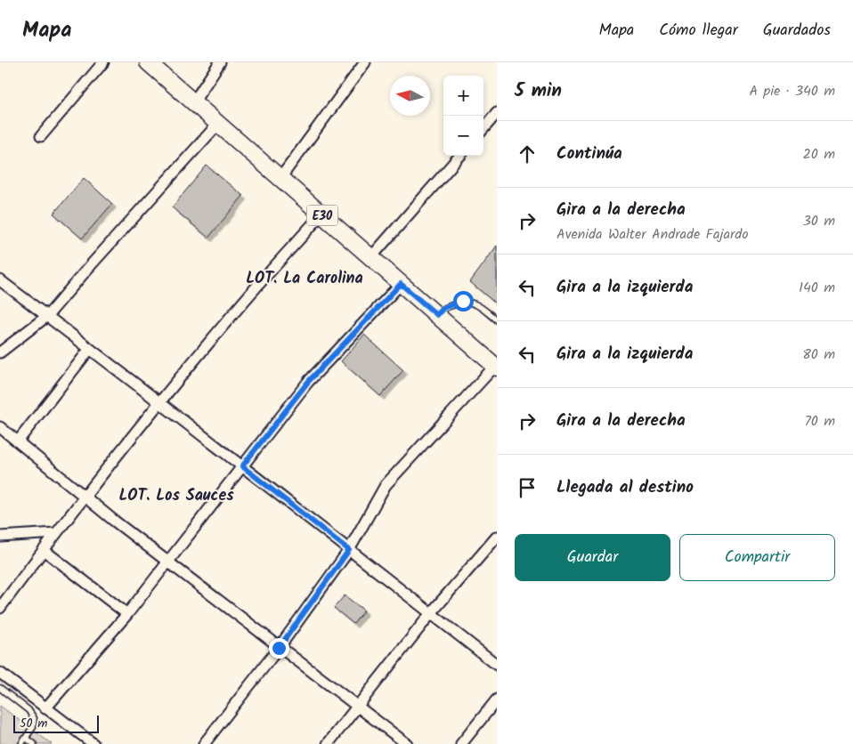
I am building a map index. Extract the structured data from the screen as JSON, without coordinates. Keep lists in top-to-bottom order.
{
  "streets": {
    "main road": ["E30"]
  },
  "districts": ["LOT. La Carolina", "LOT. Los Sauces"],
  "scale_bar": "50 m",
  "north": "left",
  "page": {
    "header": "Mapa",
    "nav": ["Mapa", "Cómo llegar", "Guardados"],
    "heading": ["5 min", "A pie · 340 m"],
    "map_buttons": ["+", "−"],
    "list": [
      ["Continúa", "20 m"],
      ["Gira a la derecha", "Avenida Walter Andrade Fajardo", "30 m"],
      ["Gira a la izquierda", "140 m"],
      ["Gira a la izquierda", "80 m"],
      ["Gira a la derecha", "70 m"],
      "Llegada al destino"
    ],
    "buttons": ["Guardar", "Compartir"],
    "scale": "50 m"
  }
}
